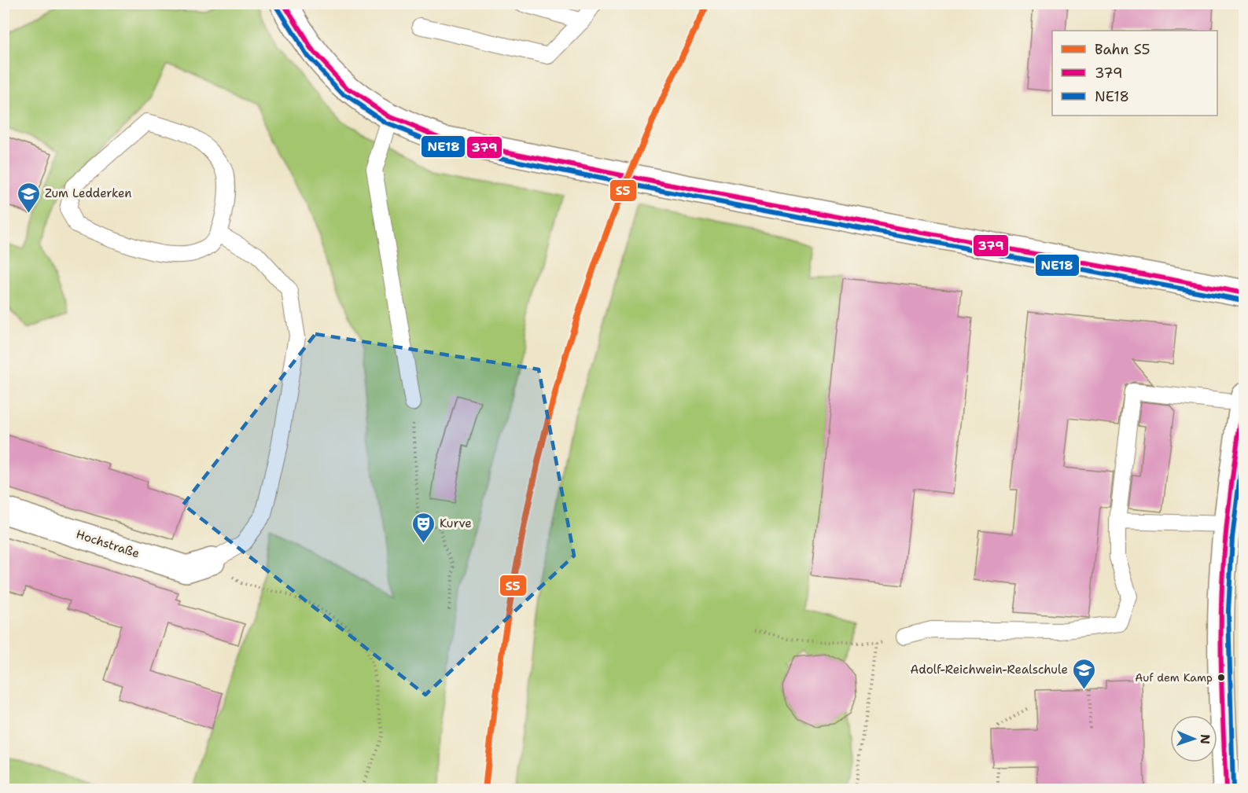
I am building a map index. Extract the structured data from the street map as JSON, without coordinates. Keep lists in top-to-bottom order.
{
  "streets": {
    "street": ["Hochstraße"]
  },
  "places": {
    "school or university": ["Zum Ledderken", "Adolf-Reichwein-Realschule"],
    "theatre": ["Kurve"],
    "other": ["Auf dem Kamp"]
  },
  "lines": ["rail line S5", "transit line 379", "transit line NE18"],
  "legend": ["Bahn S5", "379", "NE18"],
  "north": "right"
}
